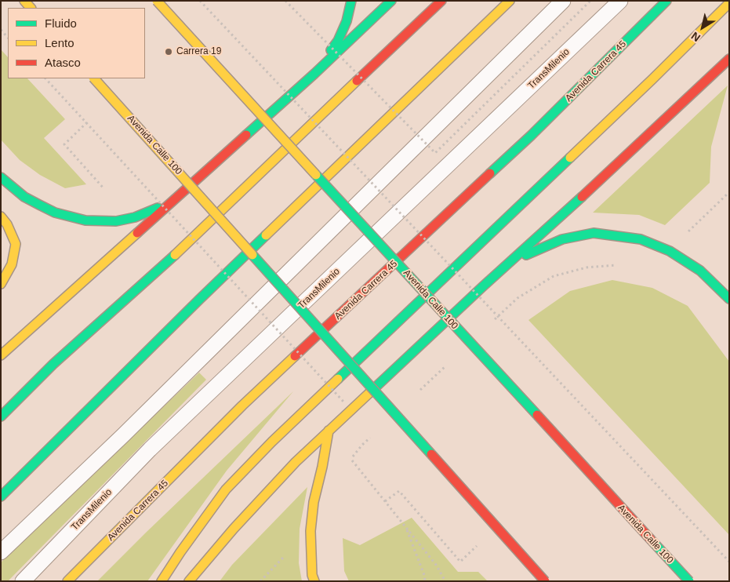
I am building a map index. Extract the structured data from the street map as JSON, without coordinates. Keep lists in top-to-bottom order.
{
  "streets": {
    "main road": ["Avenida Carrera 45", "Avenida Calle 100"],
    "lane": ["TransMilenio"]
  },
  "places": ["Carrera 19"],
  "legend": ["Fluido", "Lento", "Atasco"],
  "north": "bottom left"
}
